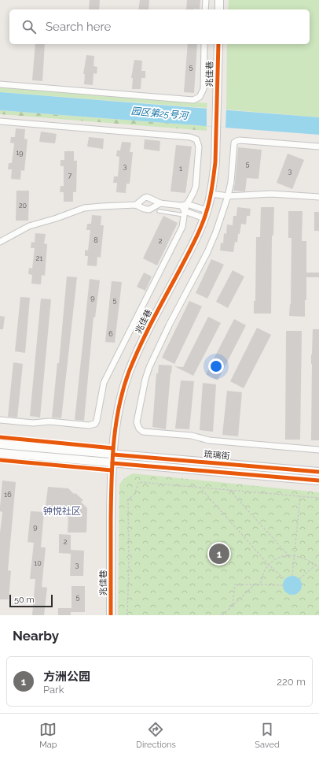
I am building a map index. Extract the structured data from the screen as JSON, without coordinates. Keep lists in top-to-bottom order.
{
  "streets": {
    "main road": ["兆佳巷", "琉璃街"]
  },
  "crossings": [
    ["兆佳巷", "琉璃街"]
  ],
  "districts": ["钟悦社区"],
  "water": ["园区第25号河"],
  "house_numbers": [
    "5",
    "19",
    "5",
    "3",
    "1",
    "3",
    "7",
    "20",
    "8",
    "2",
    "21",
    "9",
    "5",
    "6",
    "16",
    "9",
    "2",
    "10",
    "3",
    "5"
  ],
  "scale_bar": "50 m",
  "page": {
    "search": "Search here",
    "pins": "1",
    "scale": "50 m",
    "heading": "Nearby",
    "list": [
      {
        "mark": "1",
        "name": "方洲公园",
        "note": "Park",
        "value": "220 m"
      }
    ],
    "nav": ["Map", "Directions", "Saved"]
  }
}
